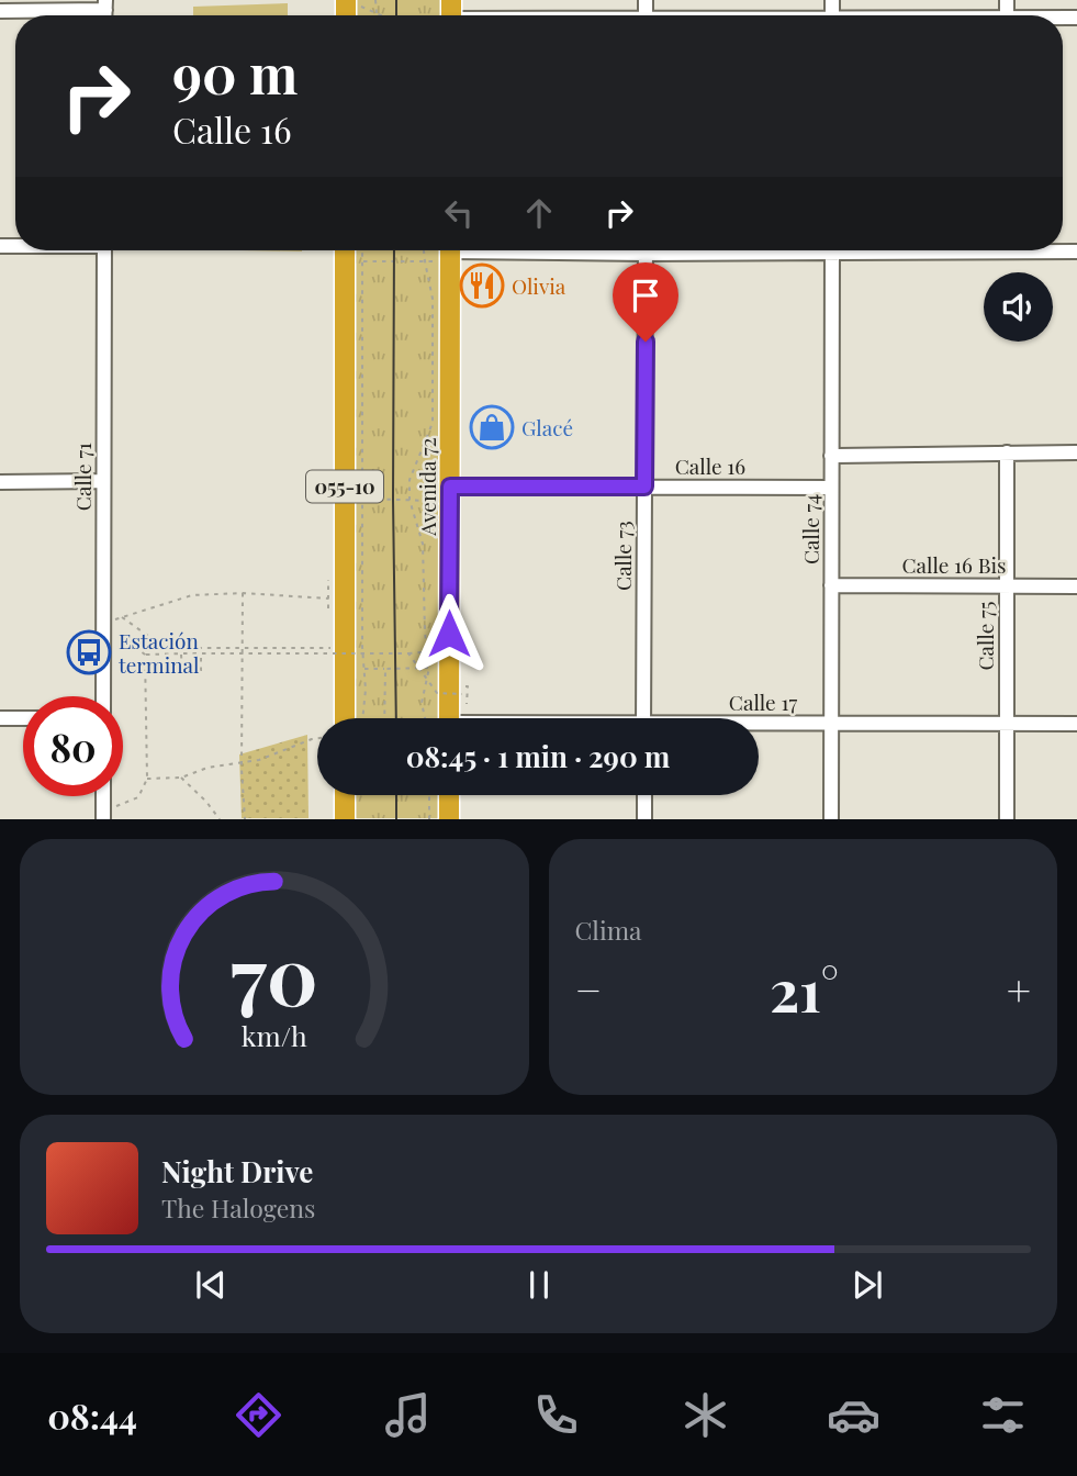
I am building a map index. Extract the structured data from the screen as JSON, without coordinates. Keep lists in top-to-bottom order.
{
  "streets": {
    "highway": ["055-10", "Avenida 72"],
    "street": [
      "Calle 16",
      "Calle 71",
      "Calle 74",
      "Calle 73",
      "Calle 16 Bis",
      "Calle 75",
      "Calle 17"
    ]
  },
  "crossings": [
    ["Calle 16", "Avenida 72"],
    ["Calle 16", "Calle 74"],
    ["Calle 16", "Calle 73"],
    ["Calle 74", "Calle 16 Bis"],
    ["Calle 74", "Calle 17"],
    ["Calle 16 Bis", "Calle 75"],
    ["Calle 75", "Calle 17"]
  ],
  "places": {
    "restaurant": ["Olivia"],
    "shop": ["Glacé"],
    "bus stop": ["Estación terminal"]
  },
  "page": {
    "turn": ["90 m", "Calle 16"],
    "limit": "80",
    "trip": "08:45 · 1 min · 290 m",
    "tile": "Clima",
    "heat": ["−", "21°", "+"],
    "song": ["Night Drive", "The Halogens"],
    "tabs": "08:44",
    "gauge": ["70", "km/h"]
  }
}
